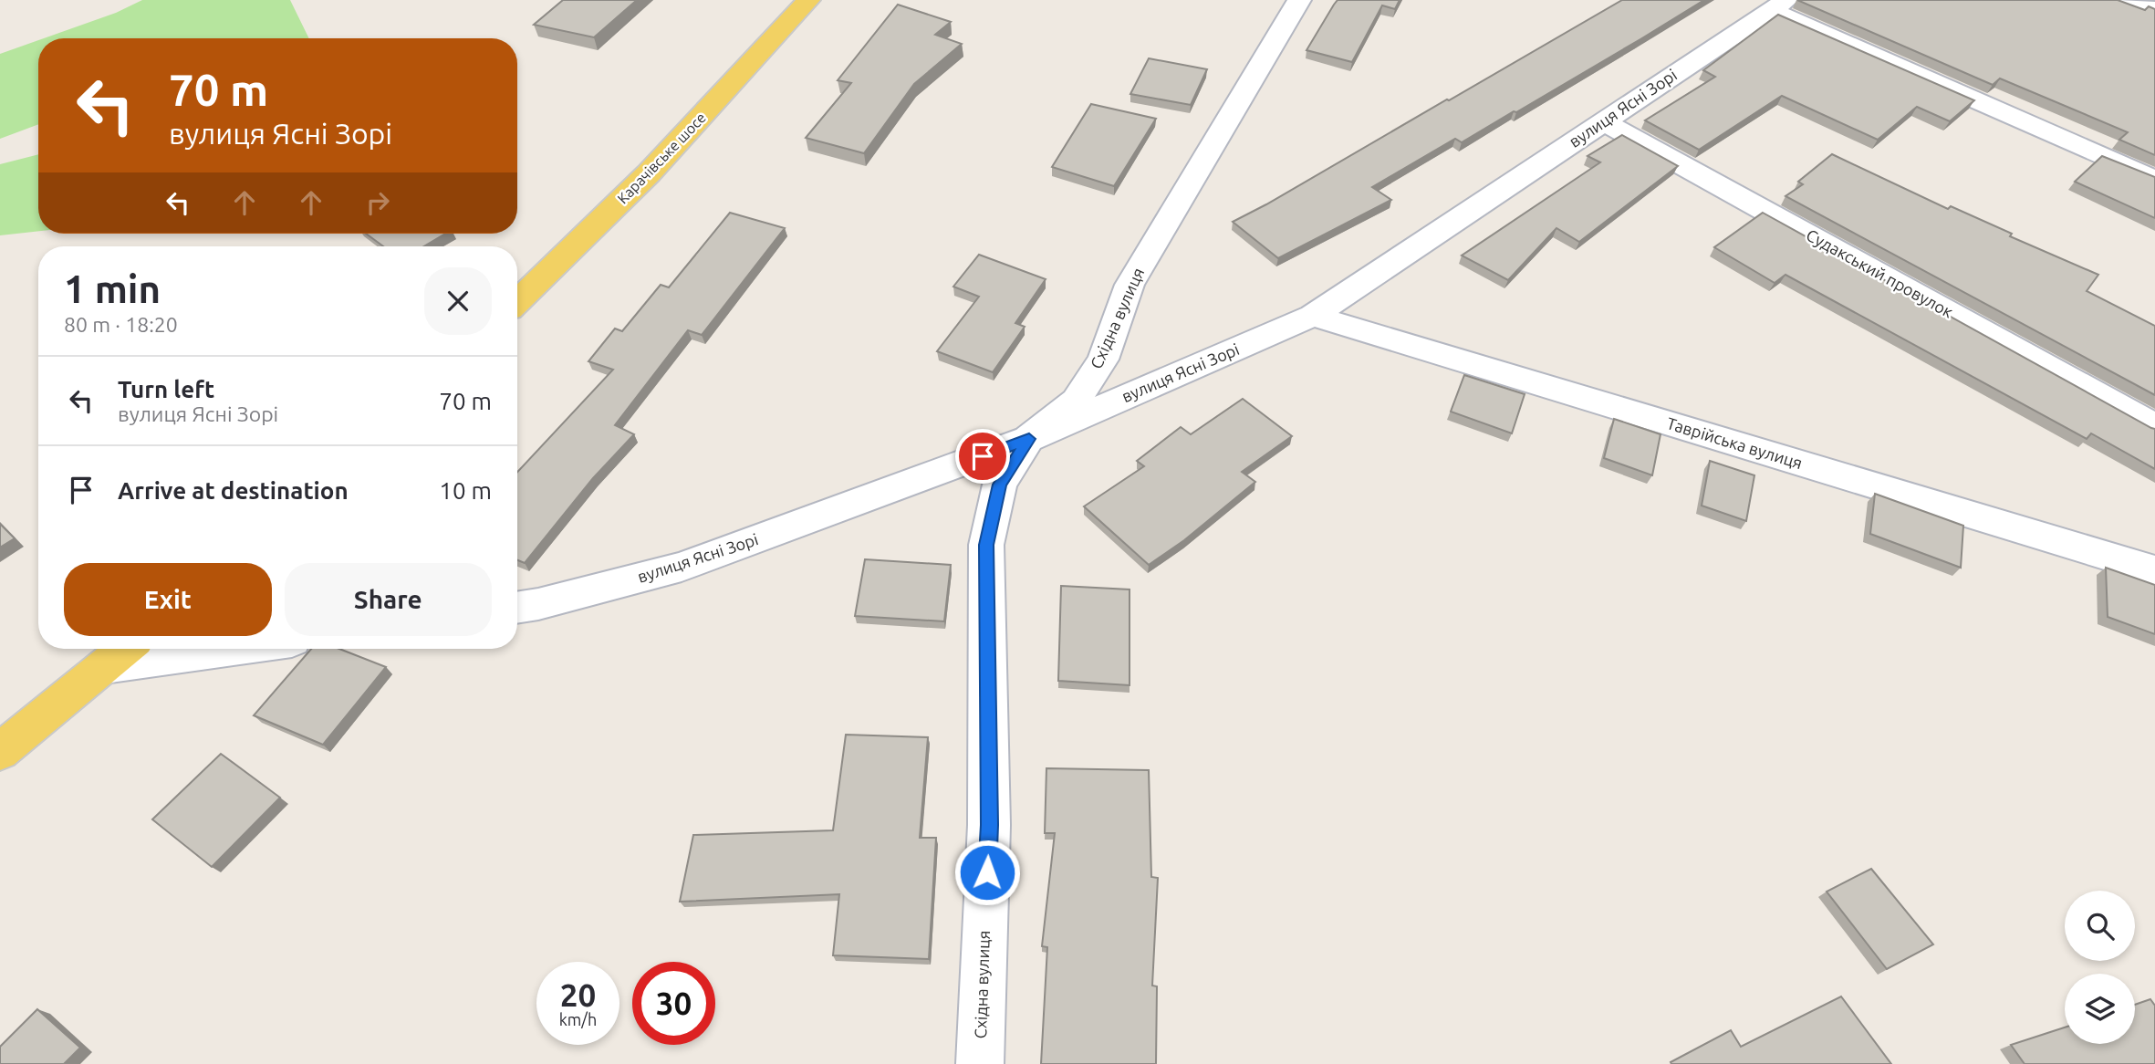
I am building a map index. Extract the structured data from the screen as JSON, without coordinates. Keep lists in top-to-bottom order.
{
  "streets": {
    "main road": ["Карачівське шосе"],
    "street": [
      "вулиця Ясні Зорі",
      "Судакський провулок",
      "Східна вулиця",
      "Таврійська вулиця"
    ]
  },
  "crossings": [
    ["вулиця Ясні Зорі", "Судакський провулок"],
    ["вулиця Ясні Зорі", "Східна вулиця"],
    ["вулиця Ясні Зорі", "Таврійська вулиця"]
  ],
  "page": {
    "turn": ["70 m", "вулиця Ясні Зорі"],
    "heading": ["1 min", "80 m · 18:20"],
    "list": [
      {
        "name": "Turn left",
        "note": "вулиця Ясні Зорі",
        "value": "70 m"
      },
      {
        "name": "Arrive at destination",
        "value": "10 m"
      }
    ],
    "buttons": ["Exit", "Share"],
    "speed": "20 km/h",
    "limit": "30"
  }
}
